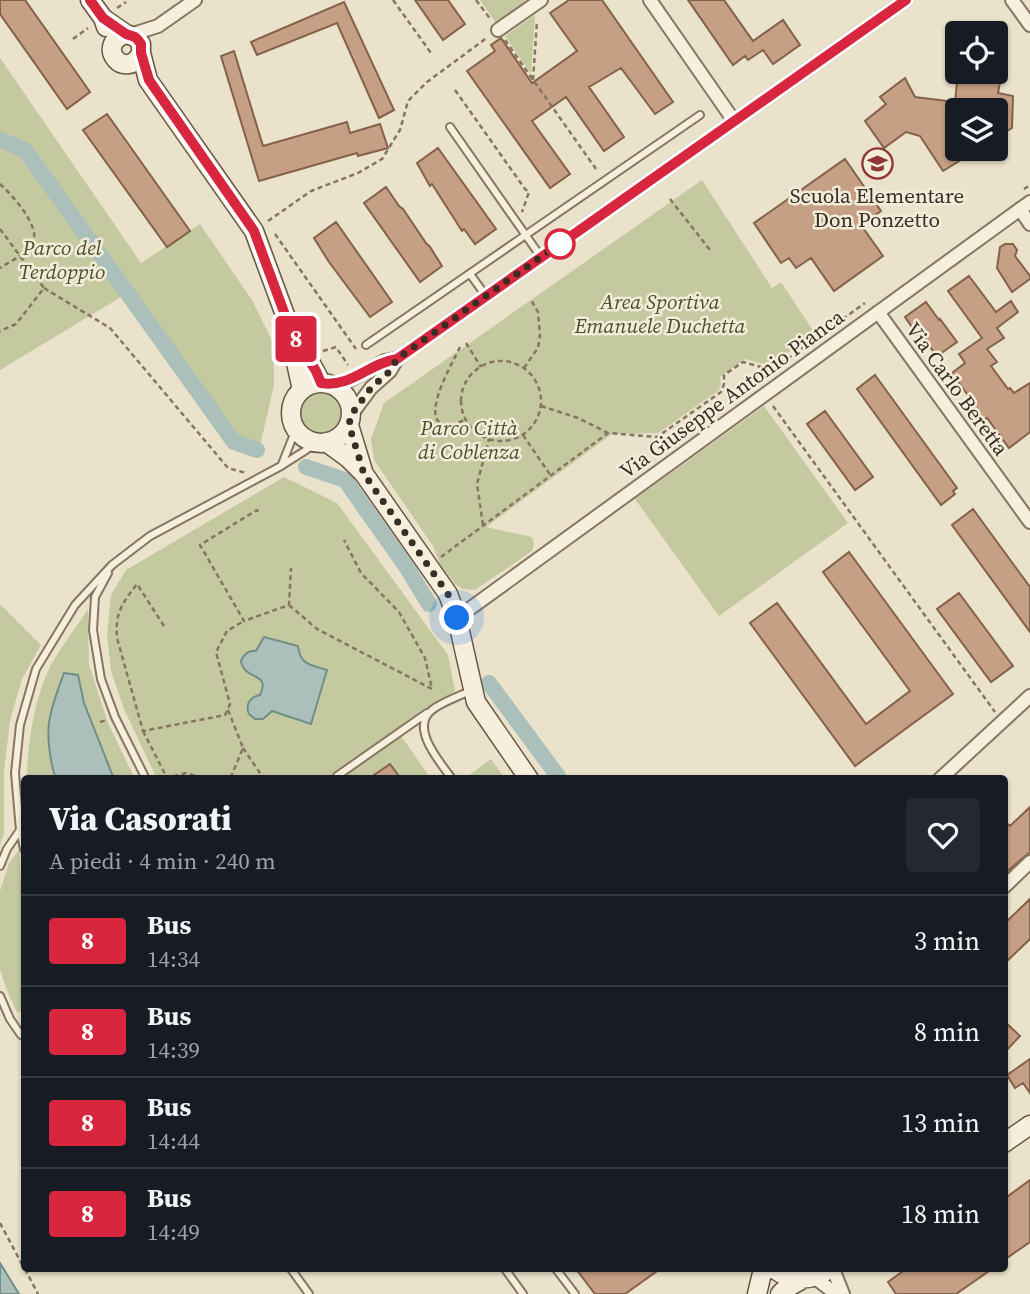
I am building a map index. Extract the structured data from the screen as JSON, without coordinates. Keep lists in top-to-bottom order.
{
  "streets": {
    "street": ["Via Carlo Beretta", "Via Giuseppe Antonio Pianca"]
  },
  "crossings": [
    ["Via Carlo Beretta", "Via Giuseppe Antonio Pianca"]
  ],
  "parks": ["Parco del Terdoppio", "Area Sportiva Emanuele Duchetta", "Parco Città di Coblenza"],
  "places": {
    "school or university": ["Scuola Elementare Don Ponzetto"]
  },
  "lines": ["bus line 8"],
  "page": {
    "on_map": "8",
    "heading": ["Via Casorati", "A piedi · 4 min · 240 m"],
    "list": [
      {
        "mark": "8",
        "name": "Bus",
        "note": "14:34",
        "value": "3 min"
      },
      {
        "mark": "8",
        "name": "Bus",
        "note": "14:39",
        "value": "8 min"
      },
      {
        "mark": "8",
        "name": "Bus",
        "note": "14:44",
        "value": "13 min"
      },
      {
        "mark": "8",
        "name": "Bus",
        "note": "14:49",
        "value": "18 min"
      }
    ]
  }
}
